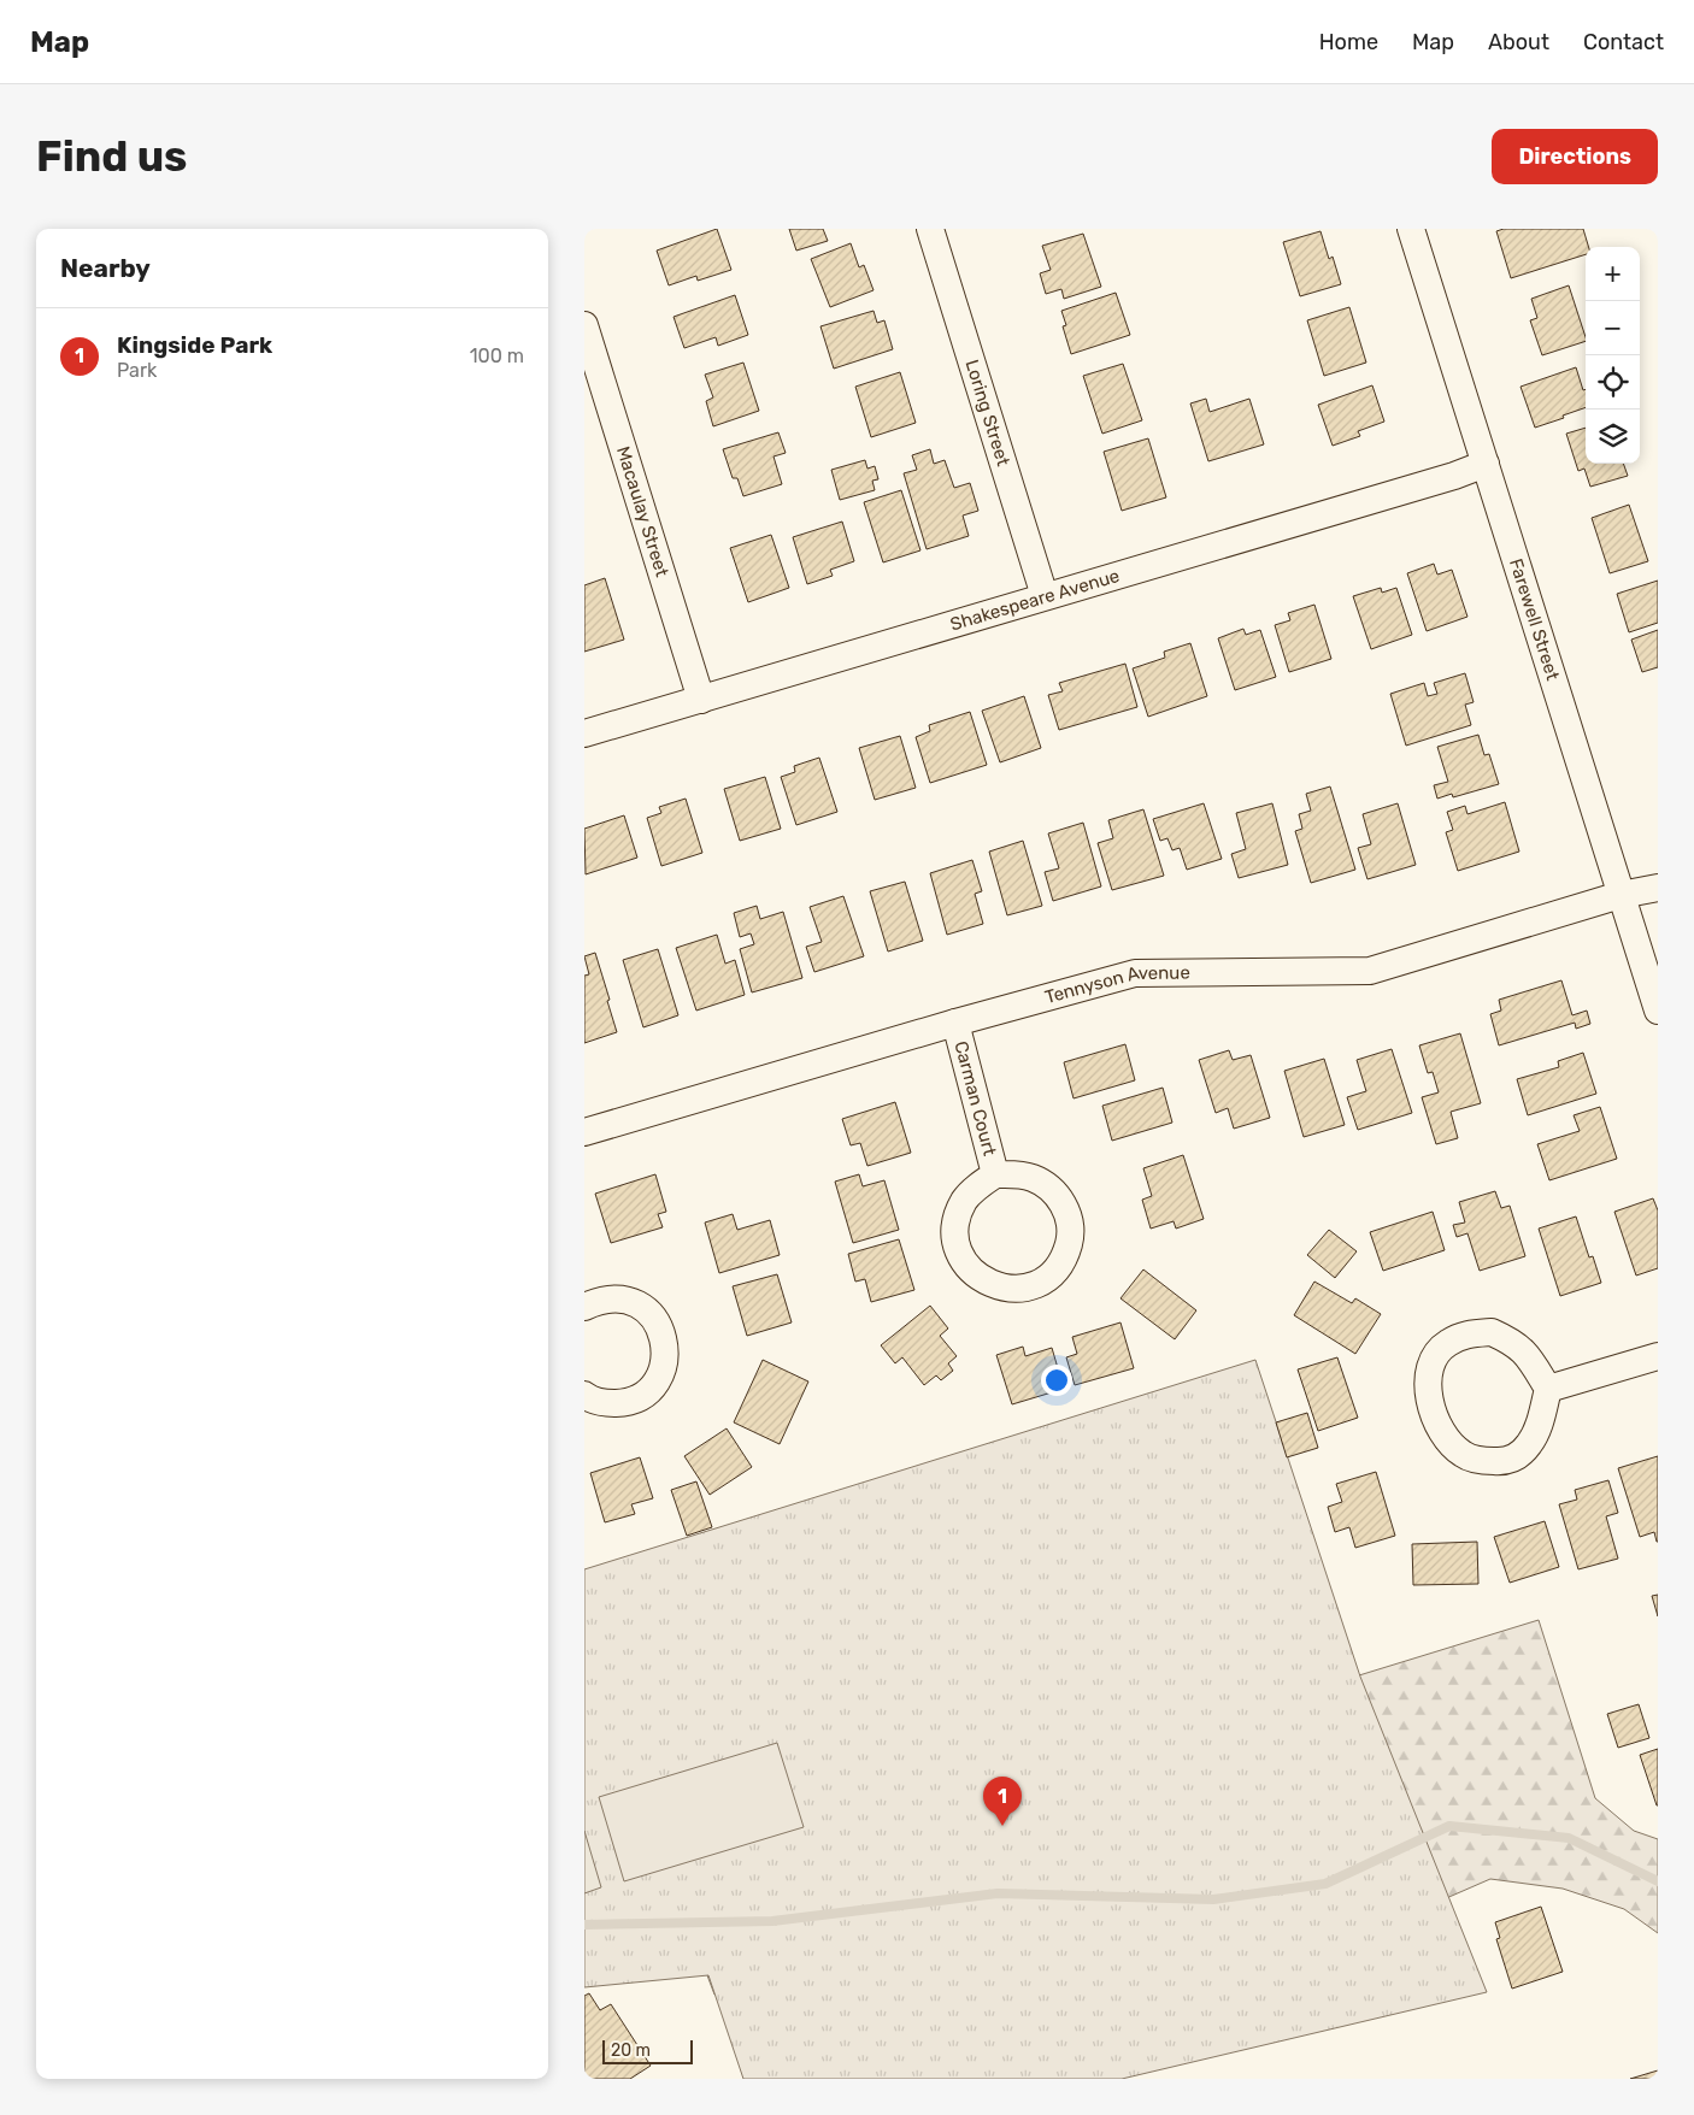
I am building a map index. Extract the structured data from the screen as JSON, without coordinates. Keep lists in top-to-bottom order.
{
  "streets": {
    "street": [
      "Loring Street",
      "Macaulay Street",
      "Shakespeare Avenue",
      "Farewell Street",
      "Tennyson Avenue",
      "Carman Court"
    ]
  },
  "crossings": [
    ["Loring Street", "Shakespeare Avenue"],
    ["Macaulay Street", "Shakespeare Avenue"],
    ["Shakespeare Avenue", "Farewell Street"],
    ["Farewell Street", "Tennyson Avenue"],
    ["Tennyson Avenue", "Carman Court"]
  ],
  "scale_bar": "20 m",
  "page": {
    "header": "Map",
    "nav": [
      "Home",
      "Map",
      "About",
      "Contact"
    ],
    "buttons": "Directions",
    "title": "Find us",
    "heading": "Nearby",
    "map_buttons": ["+", "−"],
    "list": [
      {
        "mark": "1",
        "name": "Kingside Park",
        "note": "Park",
        "value": "100 m"
      }
    ],
    "pins": "1",
    "scale": "20 m"
  }
}
